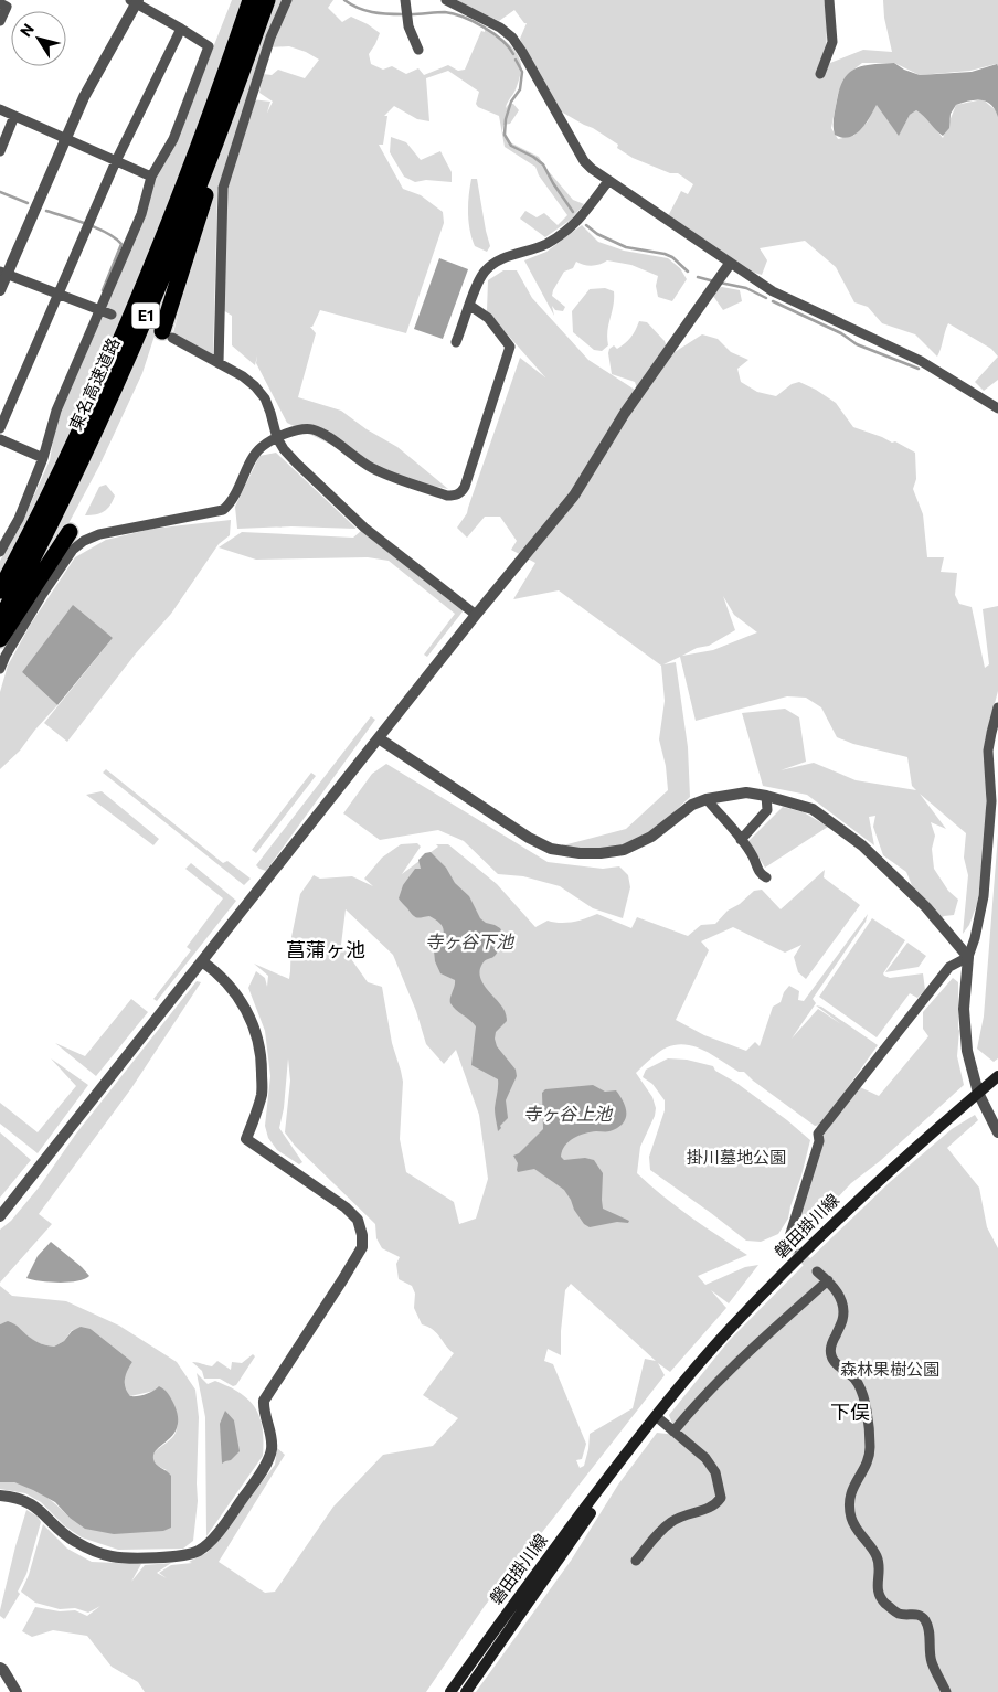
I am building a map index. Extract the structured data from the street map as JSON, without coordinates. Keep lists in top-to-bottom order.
{
  "streets": {
    "highway": ["E1", "東名高速道路"],
    "main road": ["磐田掛川線"]
  },
  "districts": ["菖蒲ヶ池", "下俣"],
  "water": ["寺ヶ谷下池", "寺ヶ谷上池"],
  "parks": ["掛川墓地公園", "森林果樹公園"],
  "north": "top left"
}
